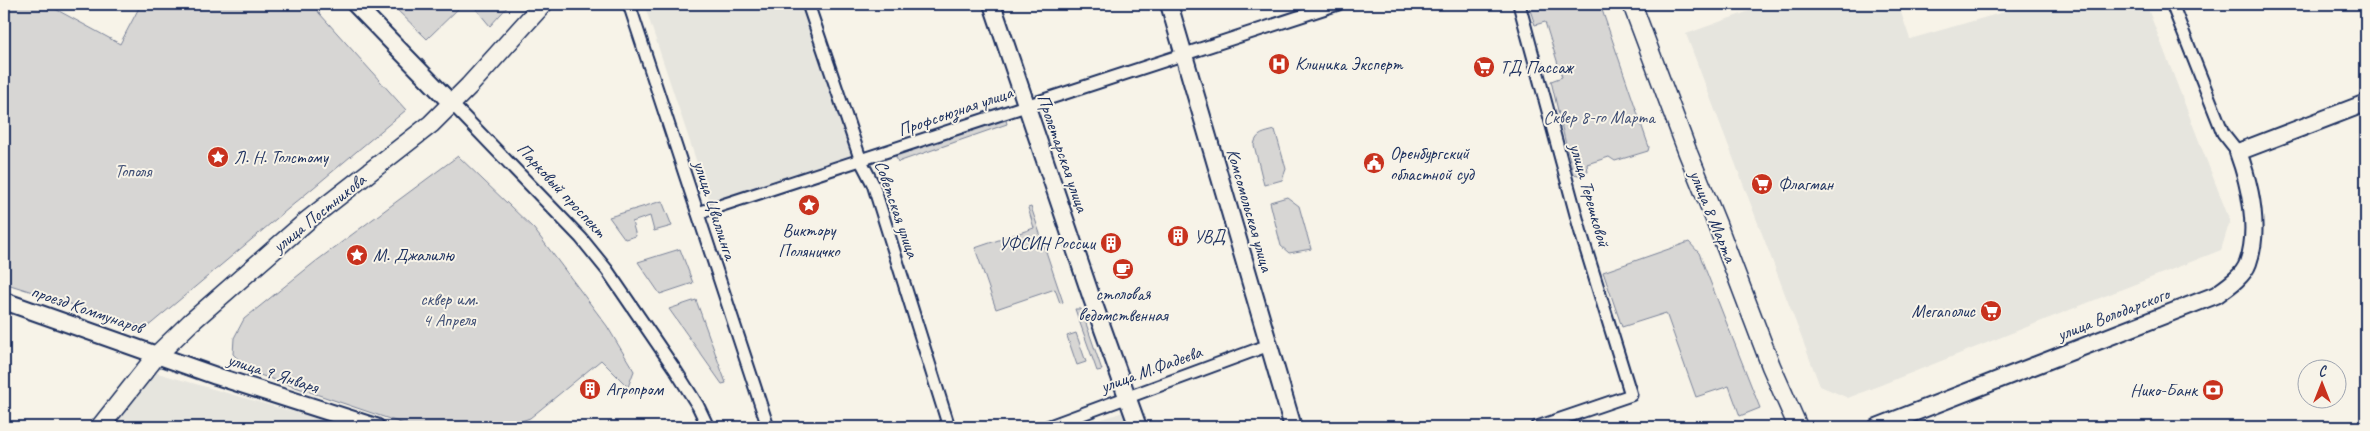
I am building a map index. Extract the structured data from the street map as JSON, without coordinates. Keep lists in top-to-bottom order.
{
  "streets": {
    "main road": [
      "Пролетарская улица",
      "Парковый проспект",
      "Комсомольская улица",
      "улица Постникова",
      "улица 8 Марта",
      "проезд Коммунаров",
      "улица Володарского",
      "улица 9 Января"
    ],
    "street": [
      "Профсоюзная улица",
      "улица Терешковой",
      "Советская улица",
      "улица Цвиллинга",
      "улица М.Фадеева"
    ]
  },
  "crossings": [
    ["Профсоюзная улица", "Пролетарская улица"],
    ["Профсоюзная улица", "Советская улица"],
    ["Профсоюзная улица", "улица Цвиллинга"],
    ["Профсоюзная улица", "Комсомольская улица"],
    ["Пролетарская улица", "улица М.Фадеева"],
    ["Парковый проспект", "улица Постникова"],
    ["Комсомольская улица", "улица М.Фадеева"],
    ["улица Постникова", "проезд Коммунаров"],
    ["улица Постникова", "улица 9 Января"],
    ["проезд Коммунаров", "улица 9 Января"]
  ],
  "parks": ["Сквер 8-го Марта", "Тополя", "сквер им. 4 Апреля"],
  "places": {
    "hospital": ["Клиника Эксперт"],
    "supermarket": ["ТД Пассаж", "Флагман", "Мегаполис"],
    "place": ["Л. Н. Толстому", "Виктору Поляничко", "М. Джалилю"],
    "public building": ["Оренбургский областной суд"],
    "building": ["УВД", "УФСИН России", "Агропром"],
    "cafe": ["столовая ведомственная"],
    "bank": ["Нико-Банк"]
  },
  "north": "top"
}
